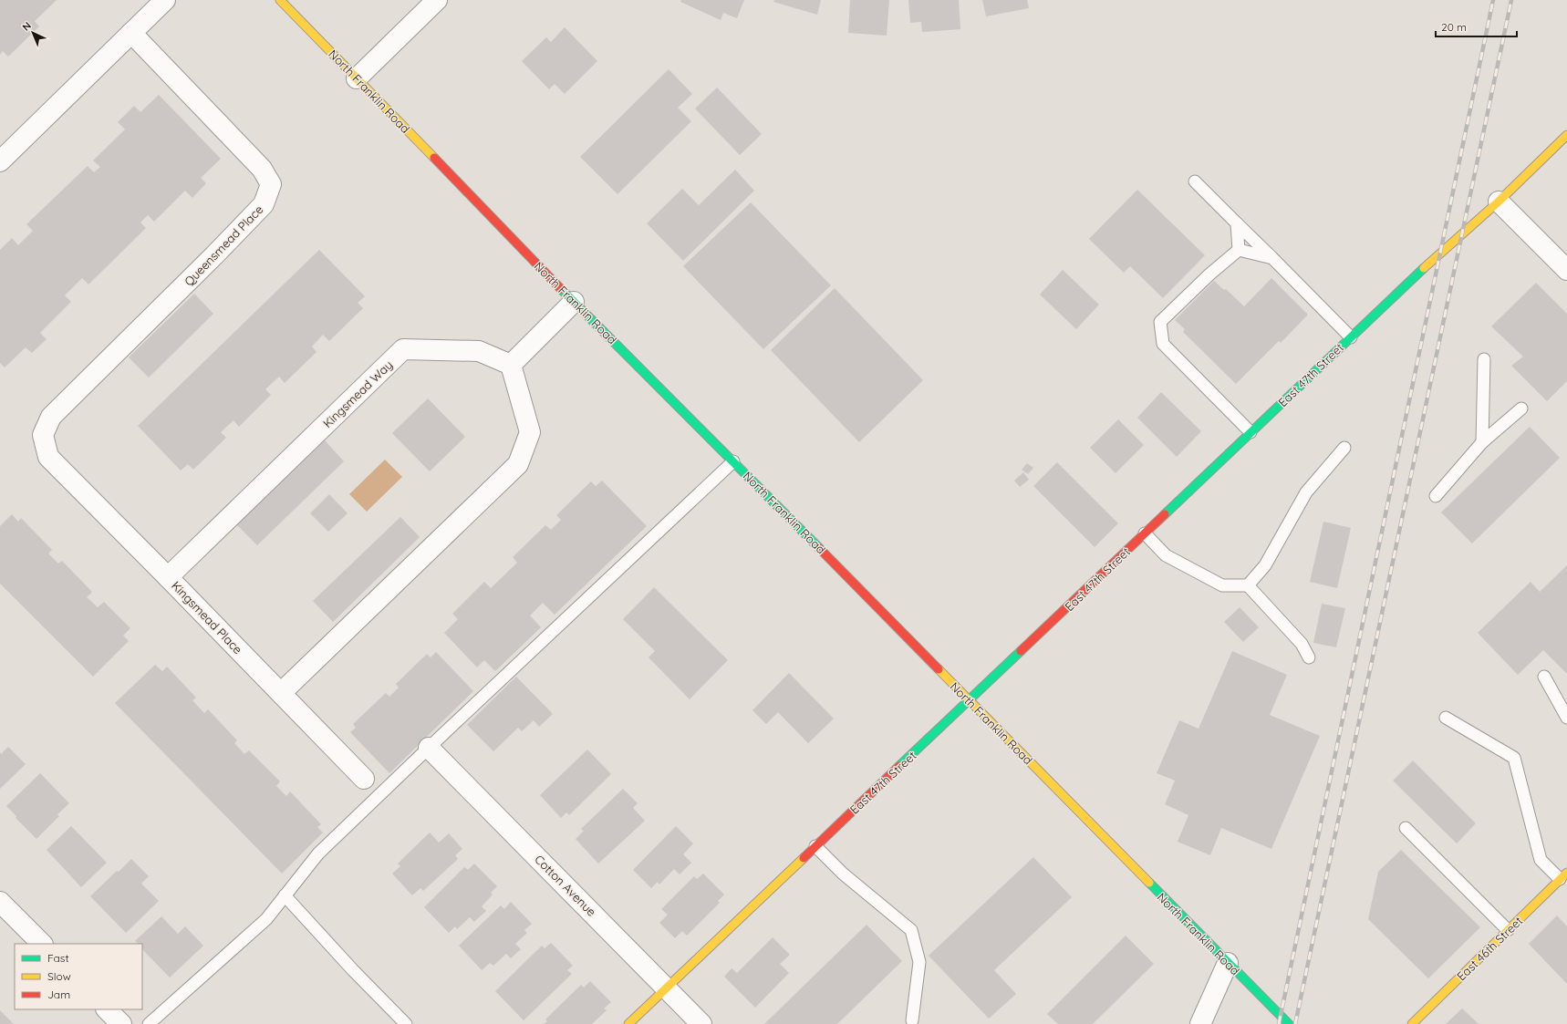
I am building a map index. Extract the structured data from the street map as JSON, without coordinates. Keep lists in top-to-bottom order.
{
  "streets": {
    "street": [
      "North Franklin Road",
      "Queensmead Place",
      "East 47th Street",
      "Kingsmead Way",
      "Kingsmead Place",
      "Cotton Avenue",
      "East 46th Street"
    ]
  },
  "crossings": [
    ["North Franklin Road", "East 47th Street"],
    ["Queensmead Place", "Kingsmead Place"],
    ["East 47th Street", "Cotton Avenue"],
    ["Kingsmead Way", "Kingsmead Place"]
  ],
  "legend": ["Fast", "Slow", "Jam"],
  "scale_bar": "20 m",
  "north": "top left"
}
